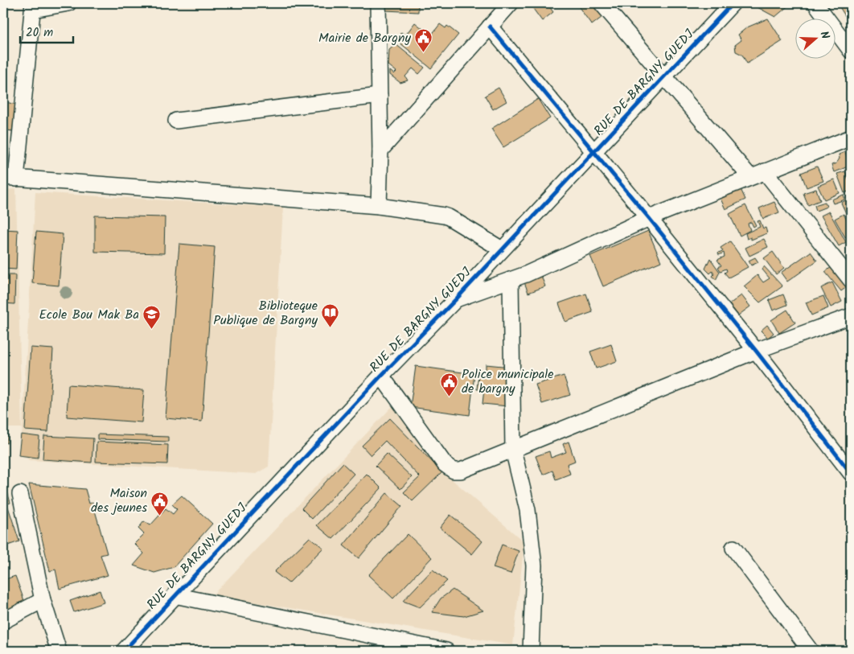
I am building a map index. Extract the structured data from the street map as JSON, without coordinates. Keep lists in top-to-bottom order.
{
  "streets": {
    "street": ["RUE DE BARGNY GUEDJ"]
  },
  "places": {
    "public building": ["Mairie de Bargny", "Police municipale de bargny", "Maison des jeunes"],
    "library": ["Biblioteque Publique de Bargny"],
    "school or university": ["Ecole Bou Mak Ba"]
  },
  "scale_bar": "20 m",
  "north": "right"
}
